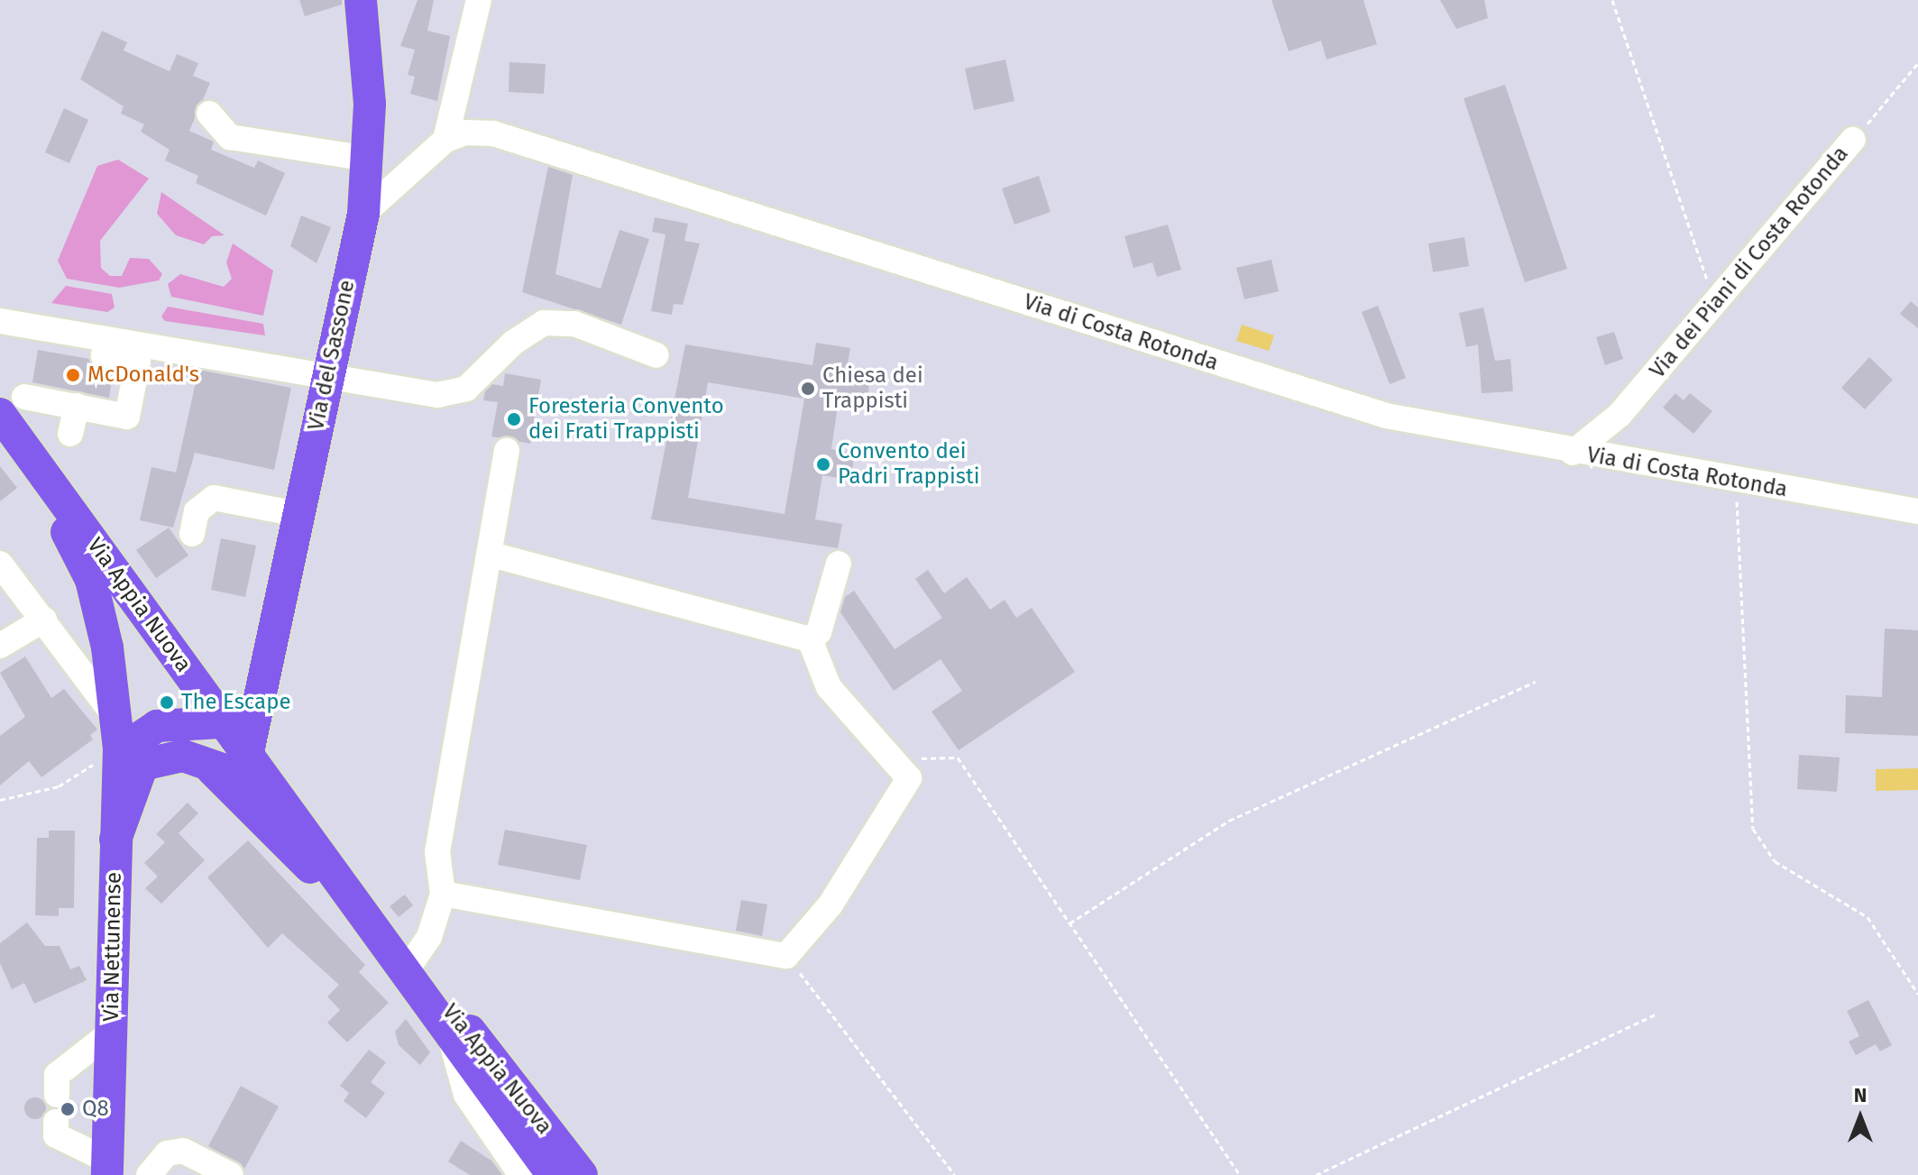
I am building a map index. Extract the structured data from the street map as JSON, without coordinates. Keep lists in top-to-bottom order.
{
  "streets": {
    "main road": ["Via del Sassone", "Via Appia Nuova", "Via Nettunense"],
    "street": ["Via dei Piani di Costa Rotonda", "Via di Costa Rotonda"]
  },
  "crossings": [
    ["Via dei Piani di Costa Rotonda", "Via di Costa Rotonda"],
    ["Via del Sassone", "Via Appia Nuova"]
  ],
  "places": [
    "McDonald's",
    "Chiesa dei Trappisti",
    "Foresteria Convento dei Frati Trappisti",
    "Convento dei Padri Trappisti",
    "The Escape",
    "Q8"
  ],
  "north": "top"
}
